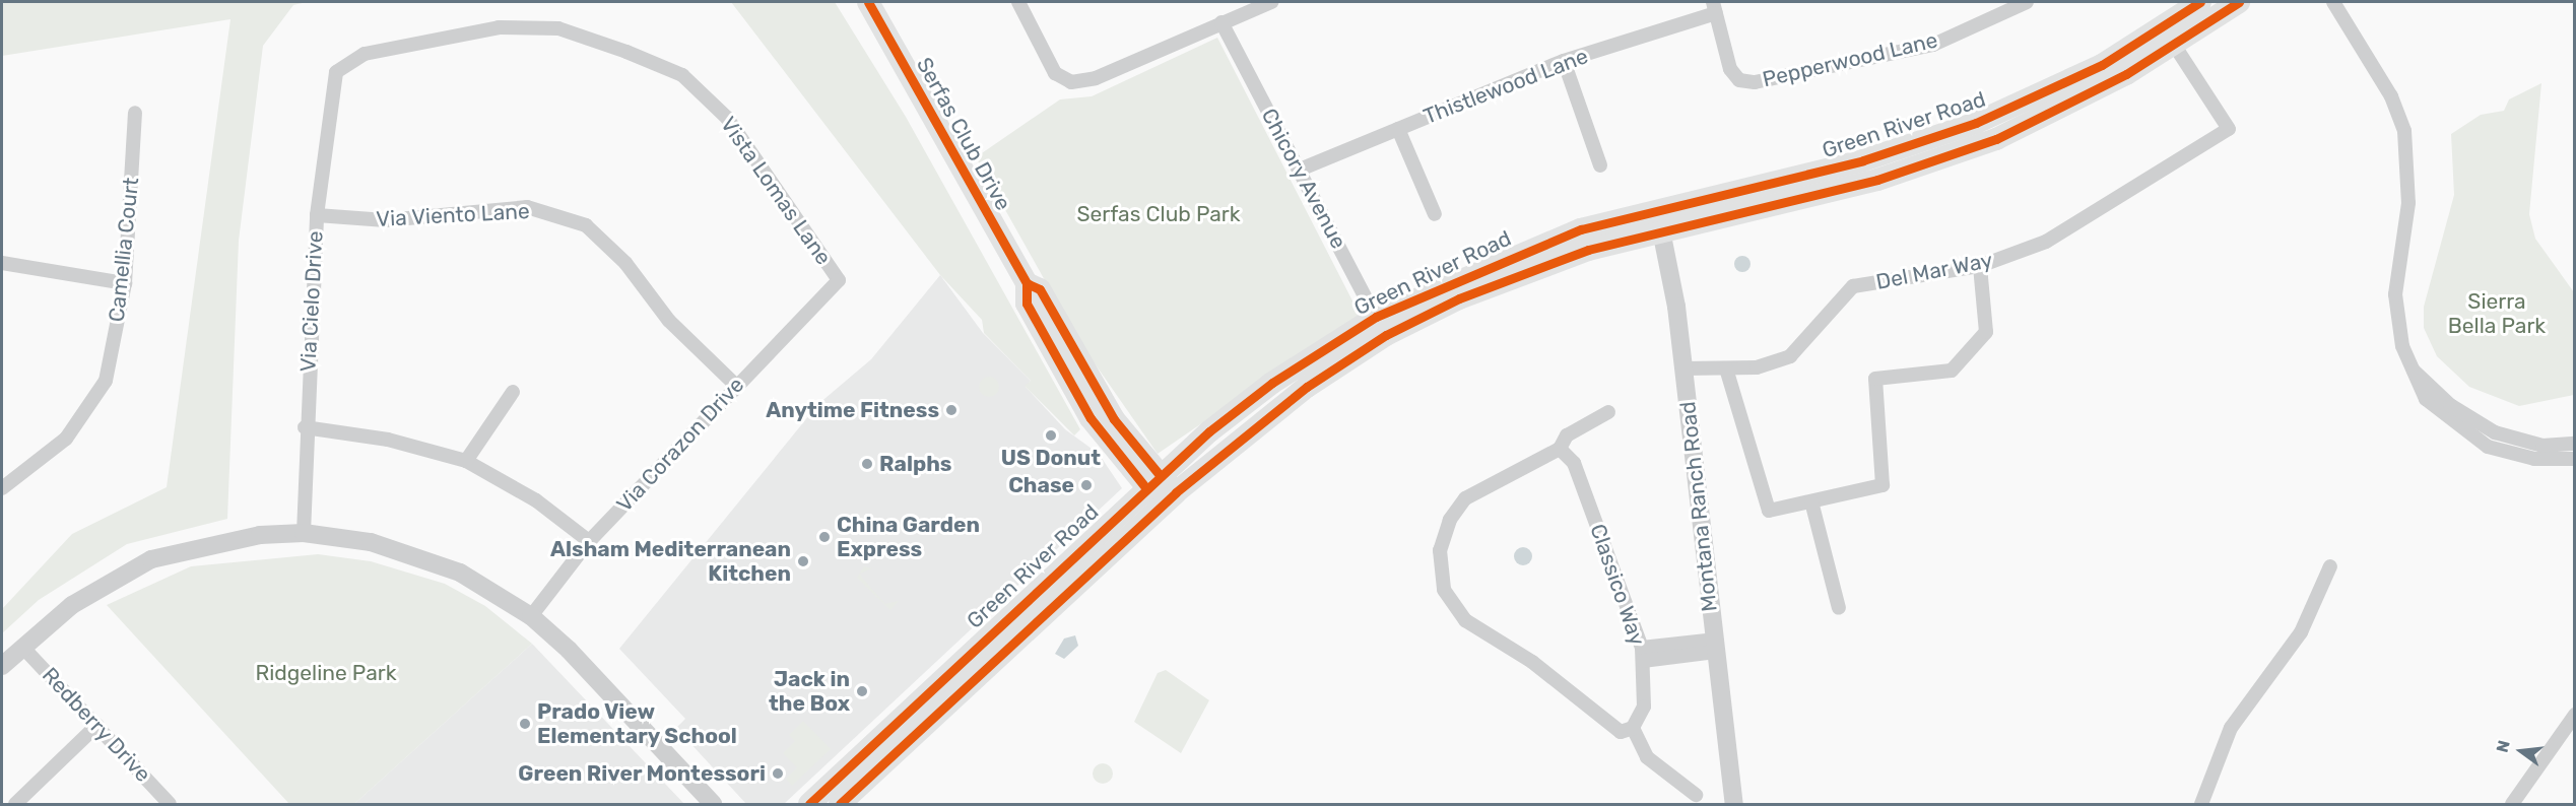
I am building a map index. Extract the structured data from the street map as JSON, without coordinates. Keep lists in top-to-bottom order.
{
  "streets": {
    "main road": ["Green River Road", "Serfas Club Drive"],
    "street": [
      "Pepperwood Lane",
      "Thistlewood Lane",
      "Chicory Avenue",
      "Vista Lomas Lane",
      "Via Viento Lane",
      "Camellia Court",
      "Del Mar Way",
      "Via Cielo Drive",
      "Via Corazon Drive",
      "Montana Ranch Road",
      "Classico Way",
      "Redberry Drive"
    ]
  },
  "crossings": [
    ["Pepperwood Lane", "Thistlewood Lane"],
    ["Thistlewood Lane", "Chicory Avenue"],
    ["Green River Road", "Serfas Club Drive"],
    ["Green River Road", "Chicory Avenue"],
    ["Green River Road", "Del Mar Way"],
    ["Green River Road", "Montana Ranch Road"],
    ["Vista Lomas Lane", "Via Cielo Drive"],
    ["Vista Lomas Lane", "Via Corazon Drive"],
    ["Via Viento Lane", "Via Cielo Drive"],
    ["Via Viento Lane", "Via Corazon Drive"],
    ["Del Mar Way", "Montana Ranch Road"]
  ],
  "parks": ["Serfas Club Park", "Sierra Bella Park", "Ridgeline Park"],
  "places": [
    "Anytime Fitness",
    "US Donut",
    "Ralphs",
    "Chase",
    "China Garden Express",
    "Alsham Mediterranean Kitchen",
    "Jack in the Box",
    "Prado View Elementary School",
    "Green River Montessori"
  ],
  "north": "left"
}
